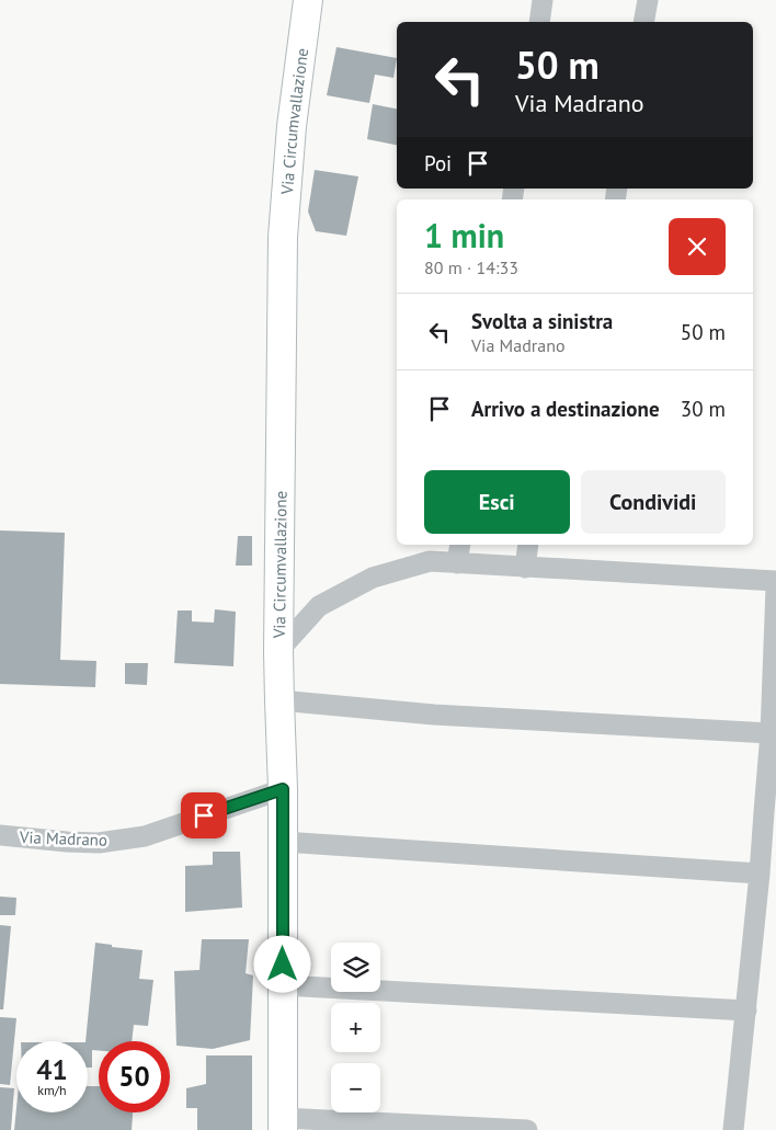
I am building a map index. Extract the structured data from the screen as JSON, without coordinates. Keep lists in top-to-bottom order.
{
  "streets": {
    "main road": ["Via Circumvallazione"],
    "street": ["Via Madrano"]
  },
  "crossings": [
    ["Via Circumvallazione", "Via Madrano"]
  ],
  "page": {
    "turn": ["50 m", "Via Madrano"],
    "then": "Poi",
    "heading": ["1 min", "80 m · 14:33"],
    "list": [
      {
        "name": "Svolta a sinistra",
        "note": "Via Madrano",
        "value": "50 m"
      },
      {
        "name": "Arrivo a destinazione",
        "value": "30 m"
      }
    ],
    "buttons": ["Esci", "Condividi"],
    "map_buttons": ["+", "−"],
    "speed": "41 km/h",
    "limit": "50"
  }
}
